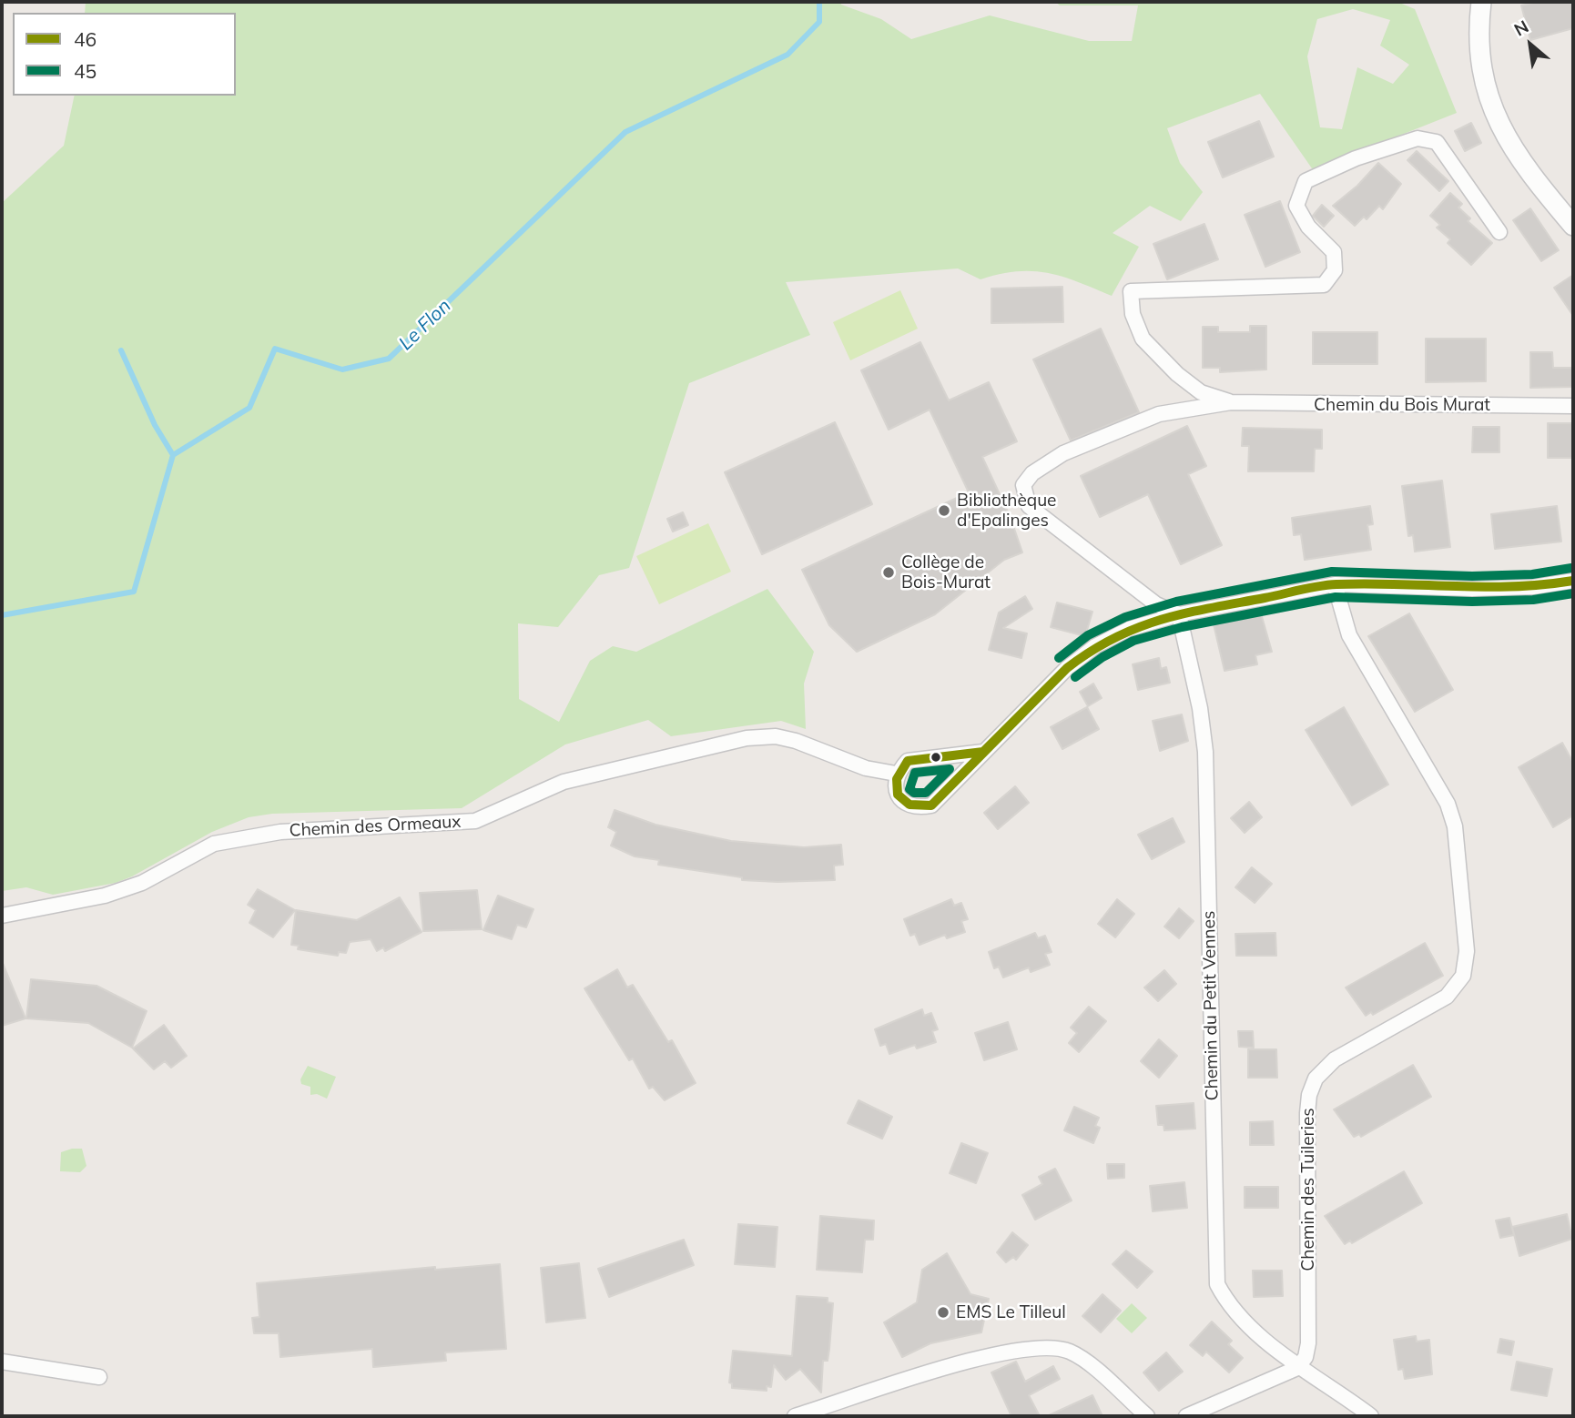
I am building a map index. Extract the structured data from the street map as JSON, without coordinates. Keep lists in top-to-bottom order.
{
  "streets": {
    "street": [
      "Chemin du Bois Murat",
      "Chemin des Ormeaux",
      "Chemin du Petit Vennes",
      "Chemin des Tuileries"
    ]
  },
  "crossings": [
    ["Chemin du Bois Murat", "Chemin du Petit Vennes"],
    ["Chemin du Petit Vennes", "Chemin des Tuileries"]
  ],
  "water": ["Le Flon"],
  "places": ["Bibliothèque d'Epalinges", "Collège de Bois-Murat", "EMS Le Tilleul"],
  "lines": ["transit line 45", "transit line 46"],
  "legend": ["46", "45"],
  "north": "top left"
}
